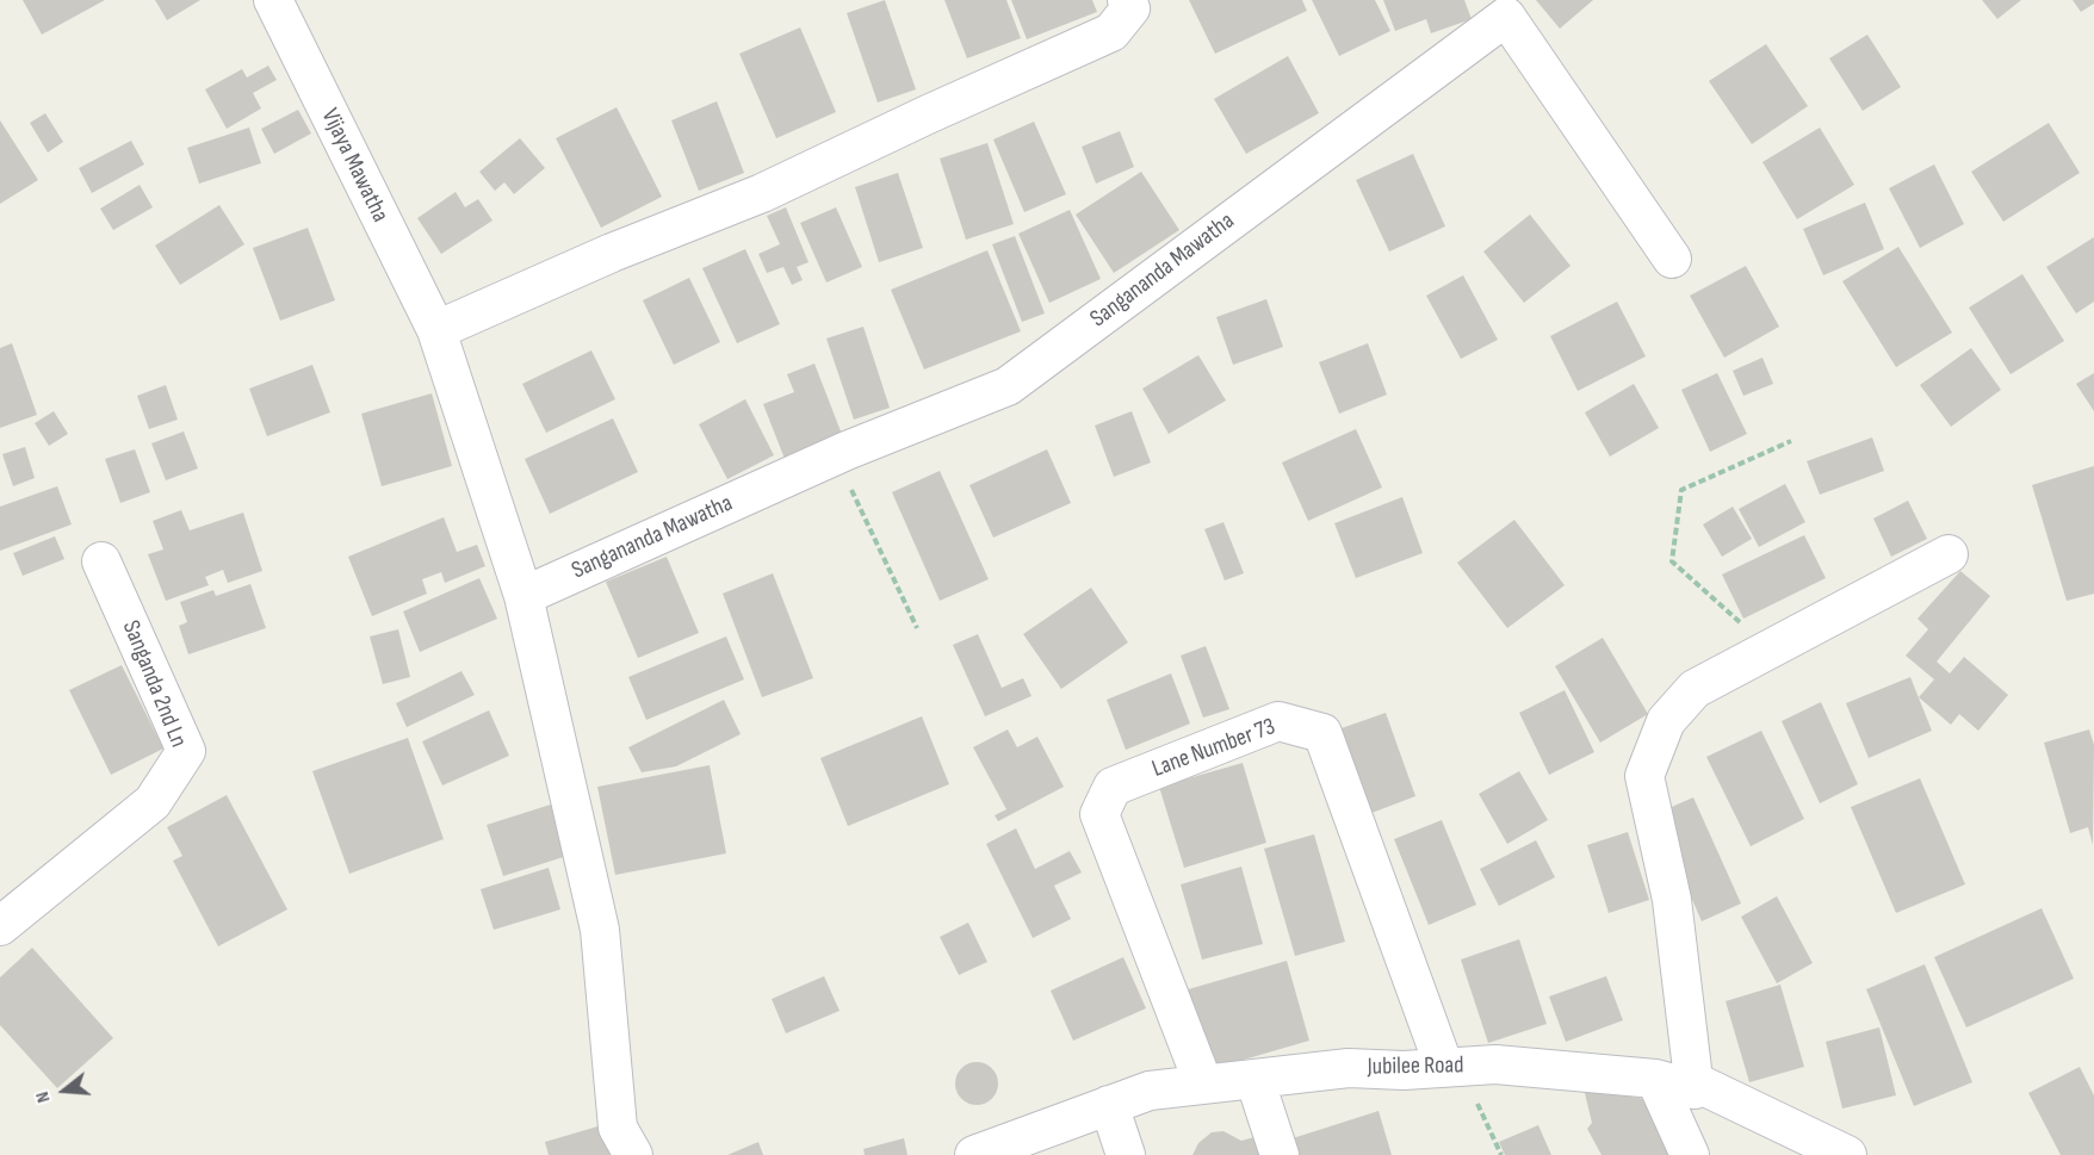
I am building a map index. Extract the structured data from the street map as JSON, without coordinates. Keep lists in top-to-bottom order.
{
  "streets": {
    "street": [
      "Vijaya Mawatha",
      "Sangananda Mawatha",
      "Sanganda 2nd Ln",
      "Lane Number 73",
      "Jubilee Road"
    ]
  },
  "crossings": [
    ["Lane Number 73", "Jubilee Road"]
  ],
  "north": "left"
}
